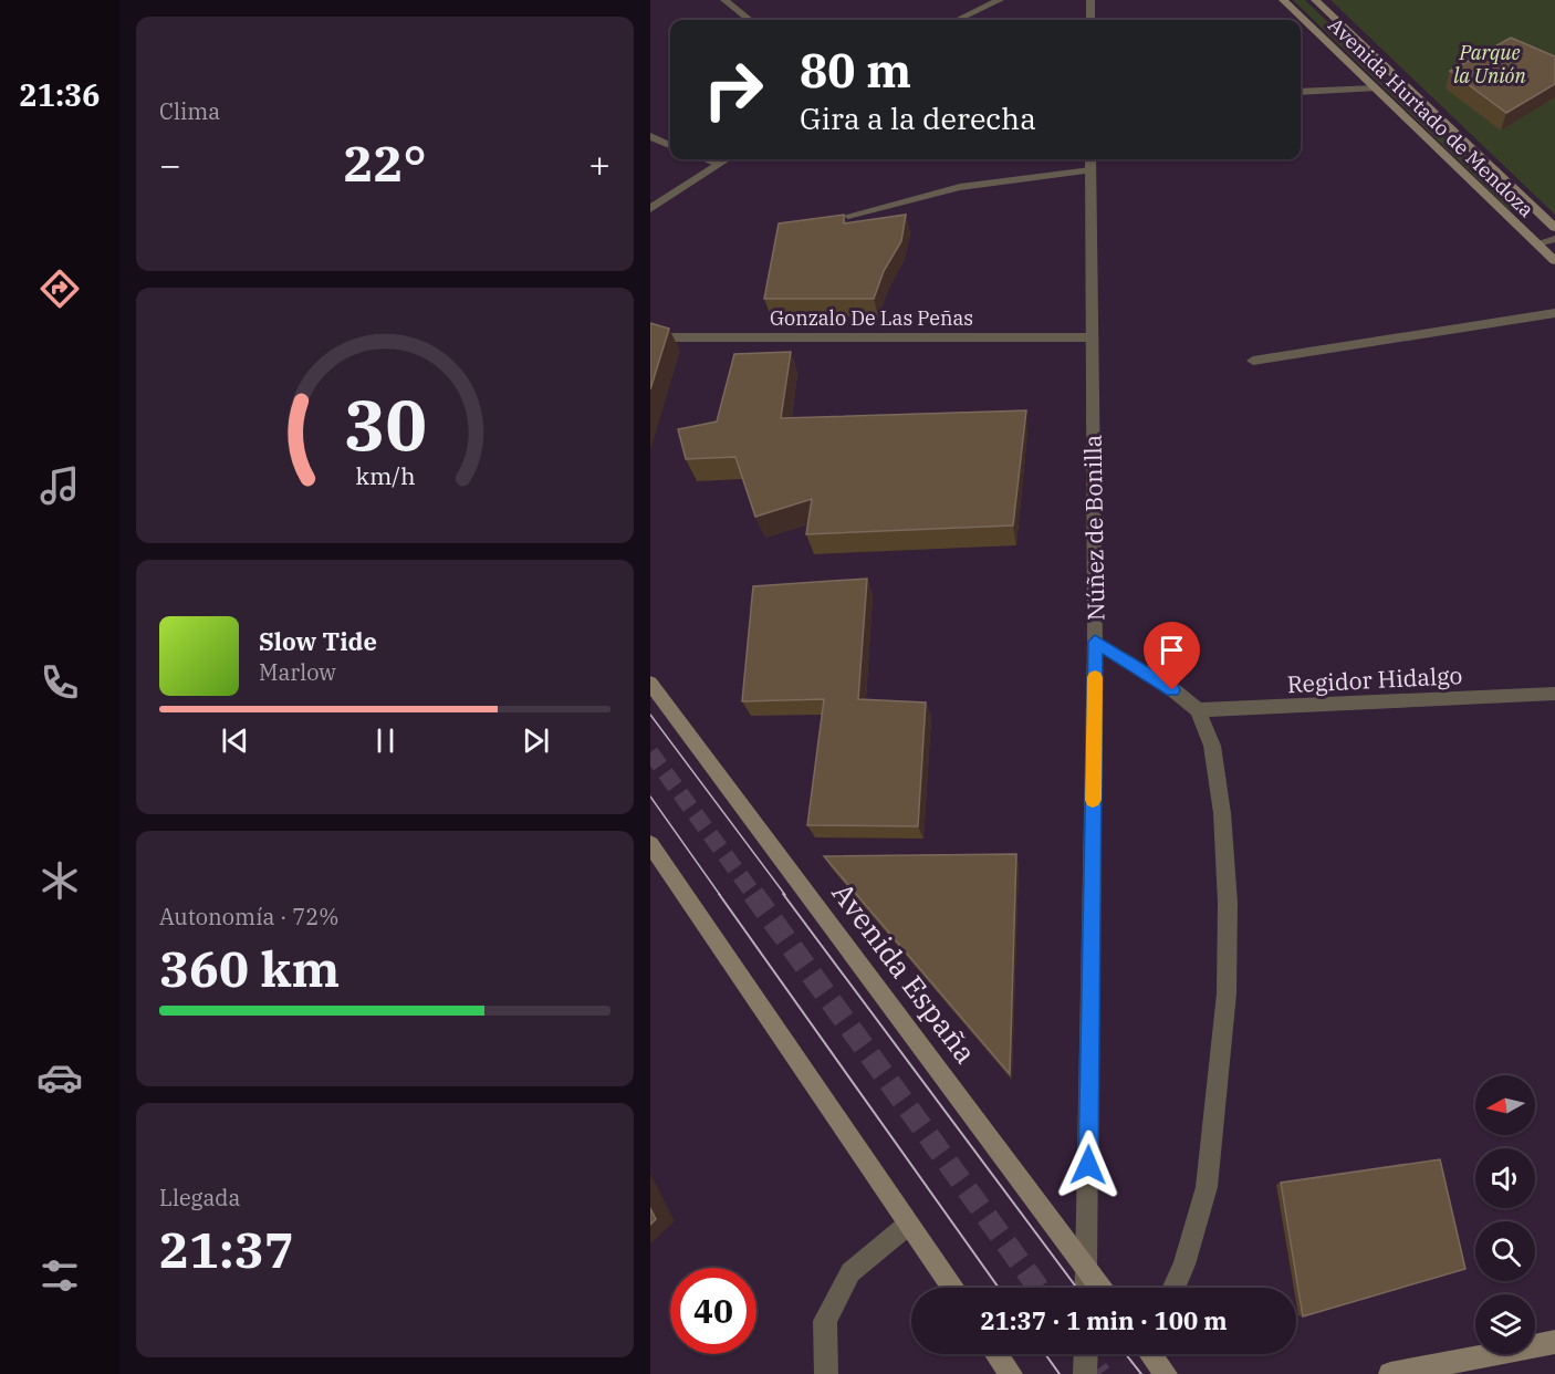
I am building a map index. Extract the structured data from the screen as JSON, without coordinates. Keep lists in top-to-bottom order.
{
  "streets": {
    "main road": ["Avenida Hurtado de Mendoza", "Avenida España"],
    "street": ["Gonzalo De Las Peñas", "Núñez de Bonilla", "Regidor Hidalgo"]
  },
  "crossings": [
    ["Gonzalo De Las Peñas", "Núñez de Bonilla"],
    ["Núñez de Bonilla", "Avenida España"]
  ],
  "parks": ["Parque la Unión"],
  "north": "left",
  "page": {
    "tabs": "21:36",
    "tile": [
      "Clima",
      ["Autonomía · 72%", "360 km"],
      ["Llegada", "21:37"]
    ],
    "turn": ["80 m", "Gira a la derecha"],
    "heat": ["−", "22°", "+"],
    "song": ["Slow Tide", "Marlow"],
    "limit": "40",
    "trip": "21:37 · 1 min · 100 m",
    "gauge": ["30", "km/h"]
  }
}
